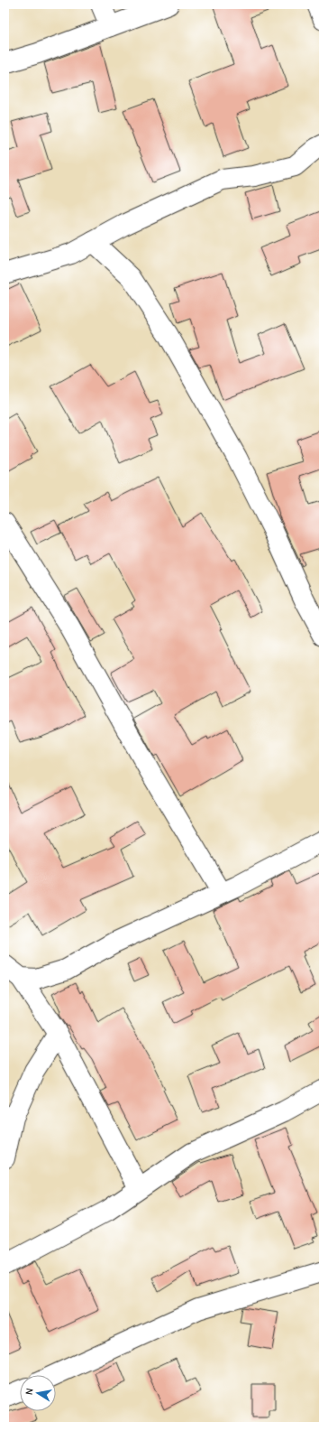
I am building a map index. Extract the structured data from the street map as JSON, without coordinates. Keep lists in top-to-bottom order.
{
  "north": "left"
}
